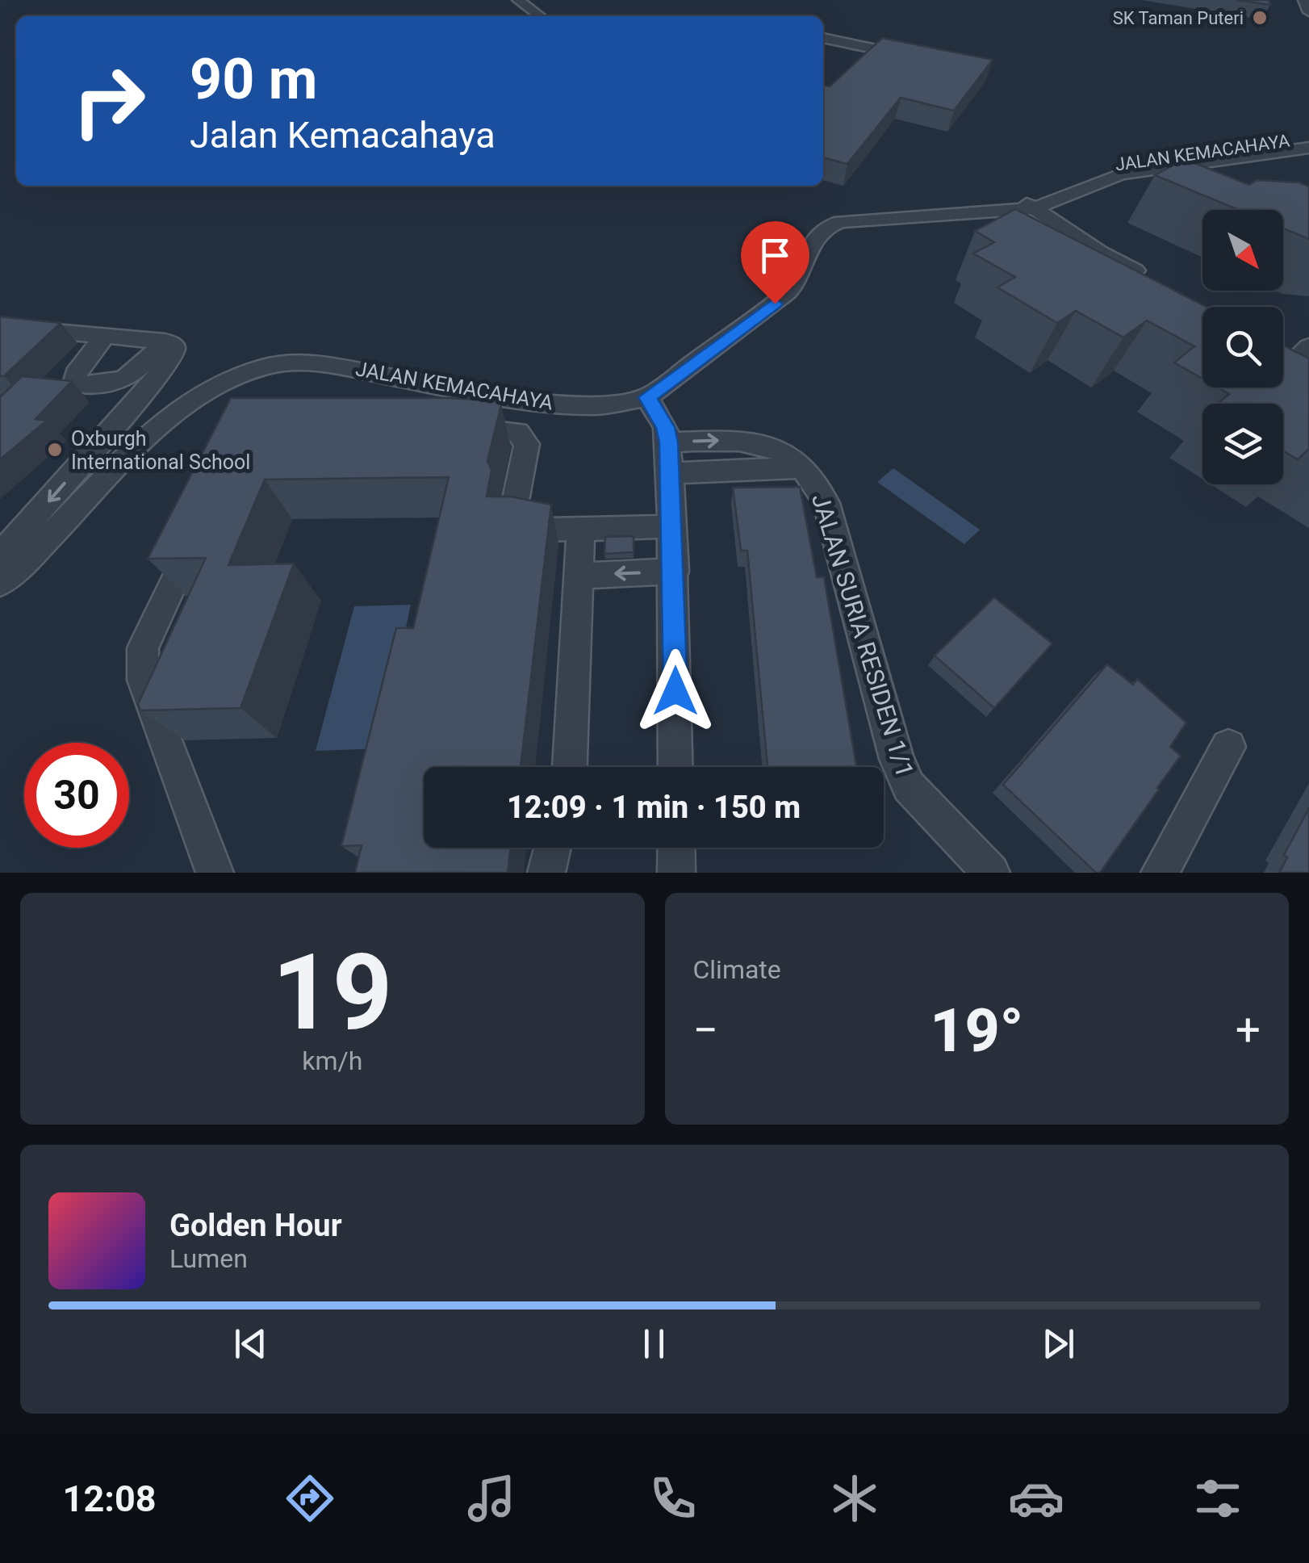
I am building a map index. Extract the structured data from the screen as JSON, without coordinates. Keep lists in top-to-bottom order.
{
  "streets": {
    "street": ["JALAN KEMACAHAYA", "JALAN SURIA RESIDEN 1/1"]
  },
  "places": ["SK Taman Puteri", "Oxburgh International School"],
  "north": "bottom right",
  "page": {
    "turn": ["90 m", "Jalan Kemacahaya"],
    "limit": "30",
    "trip": "12:09 · 1 min · 150 m",
    "tile": [
      ["19", "km/h"],
      "Climate"
    ],
    "heat": ["−", "19°", "+"],
    "song": ["Golden Hour", "Lumen"],
    "tabs": "12:08"
  }
}
